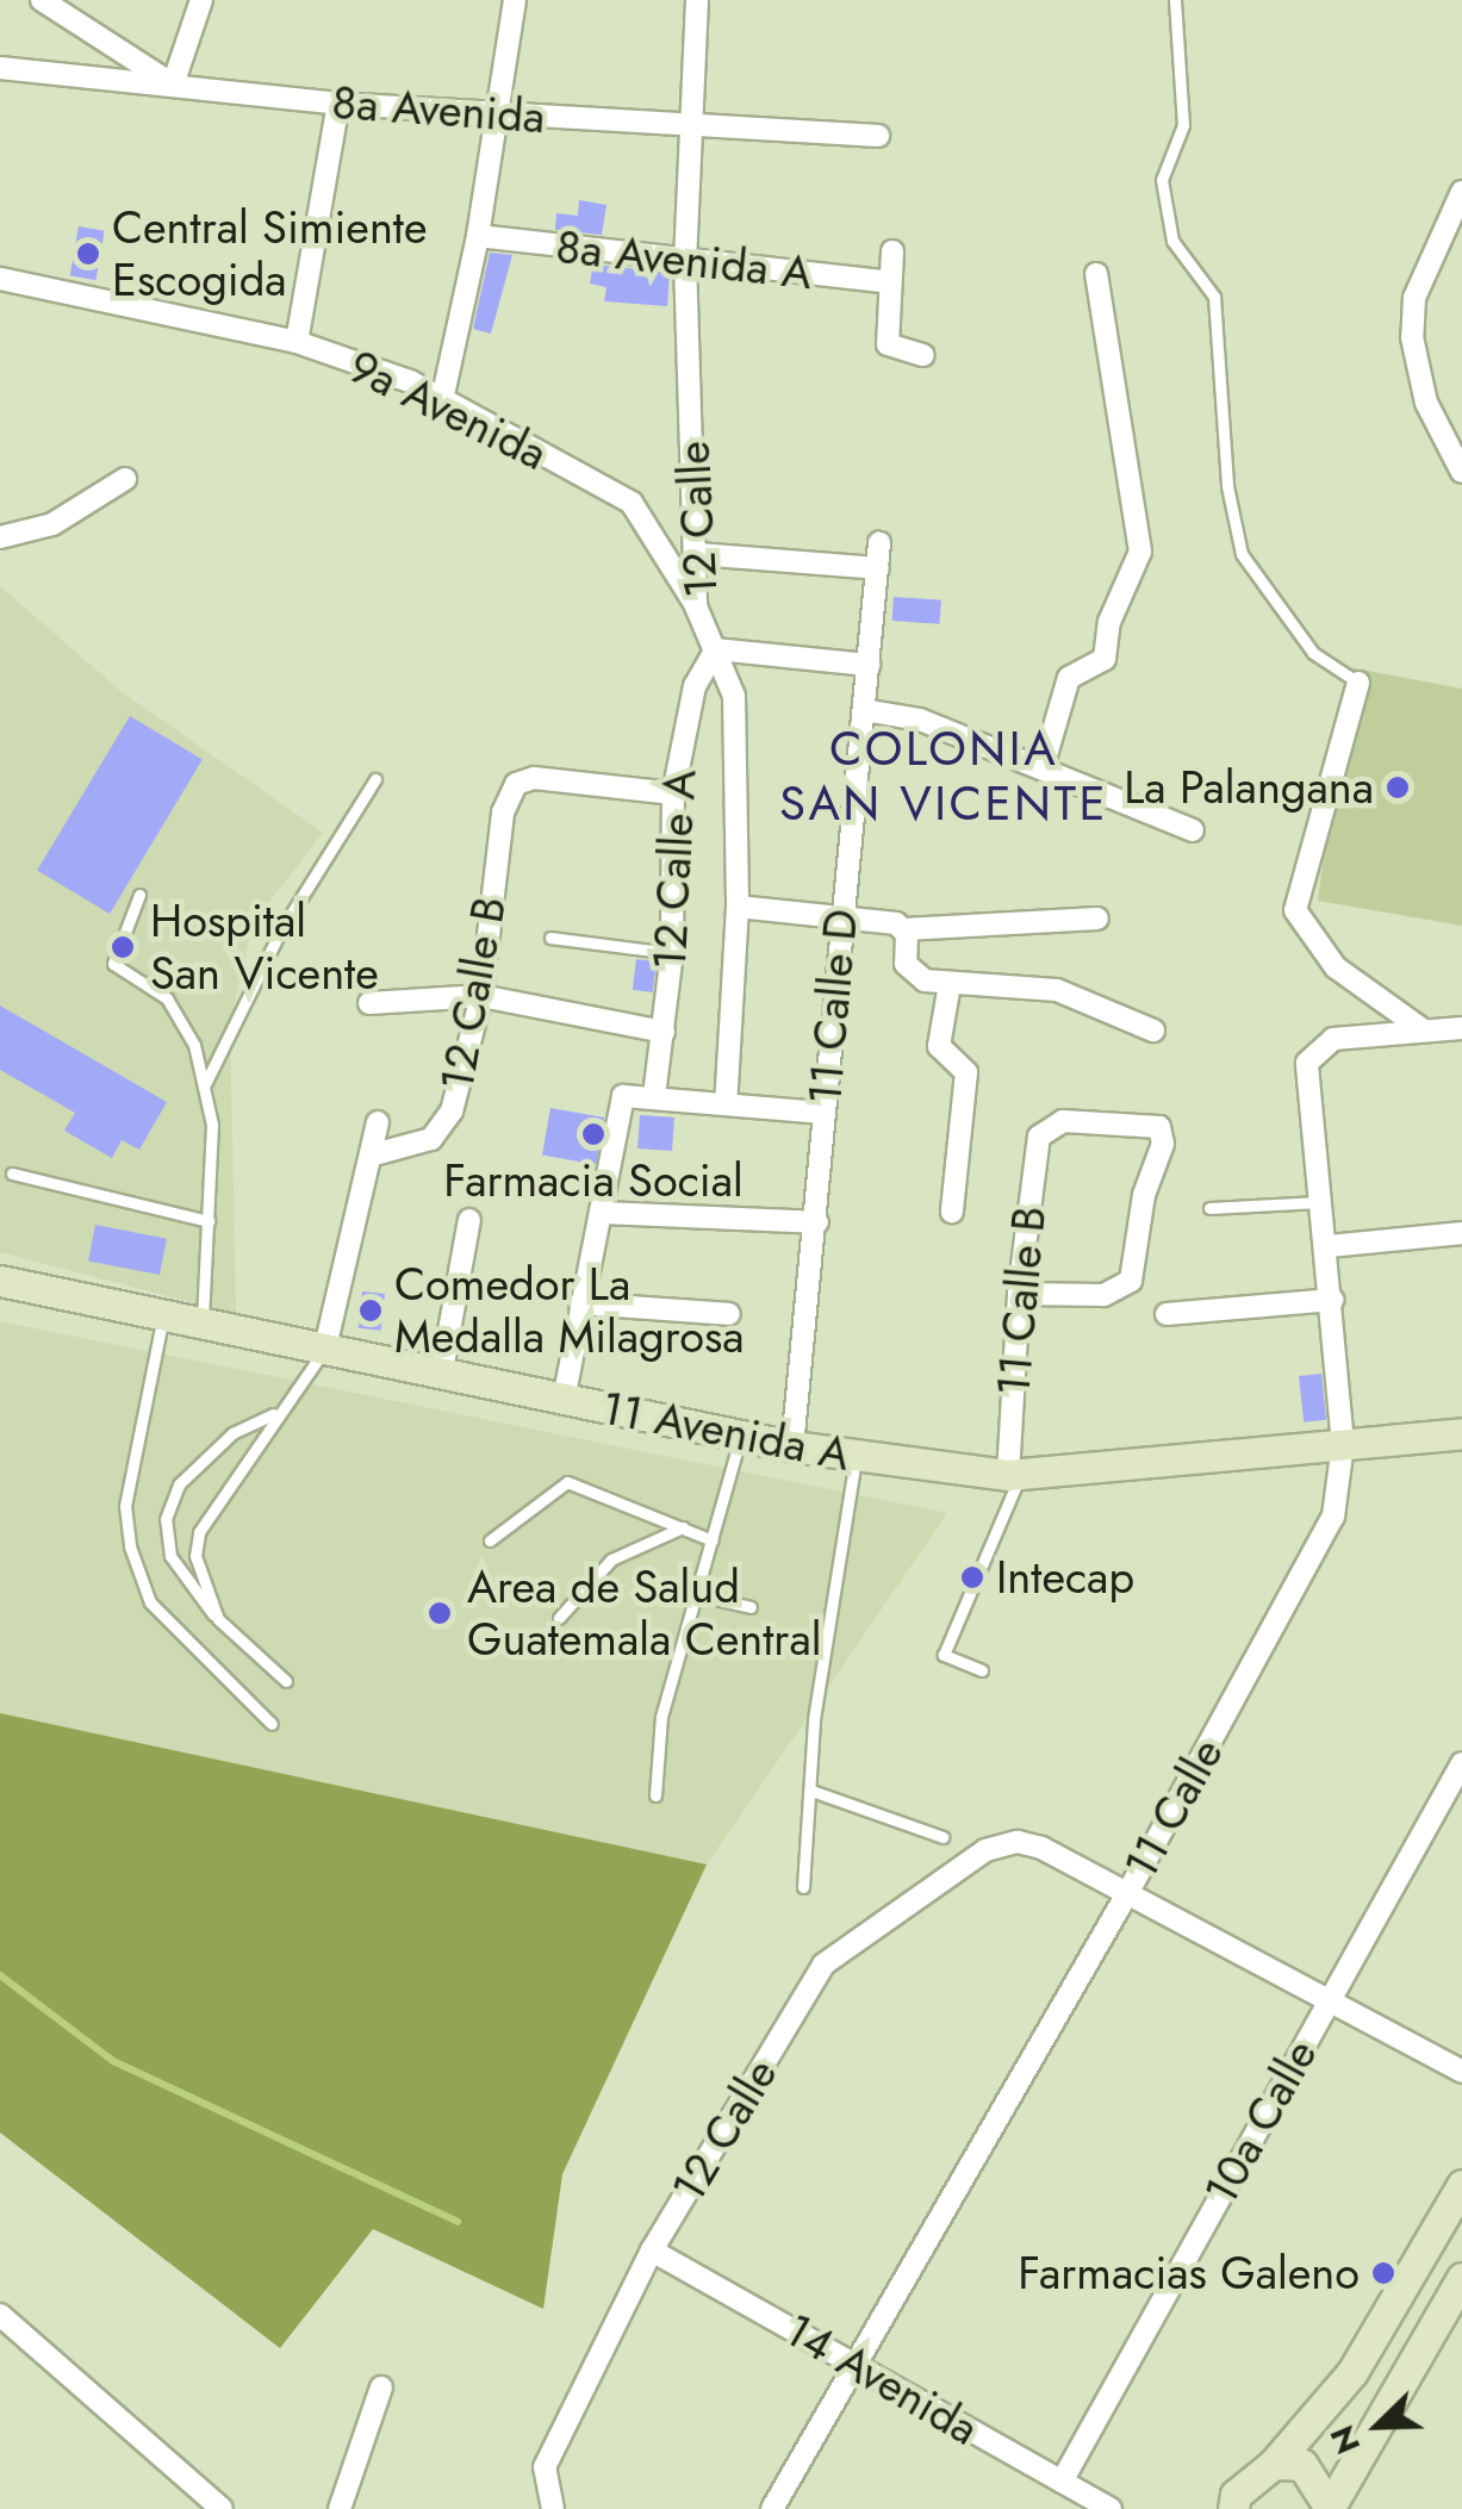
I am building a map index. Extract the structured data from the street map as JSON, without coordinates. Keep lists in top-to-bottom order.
{
  "streets": {
    "street": [
      "8a Avenida",
      "8a Avenida A",
      "9a Avenida",
      "12 Calle",
      "12 Calle A",
      "12 Calle B",
      "11 Calle D",
      "11 Calle B",
      "11 Avenida A",
      "11 Calle",
      "10a Calle",
      "14 Avenida"
    ]
  },
  "crossings": [
    ["8a Avenida", "12 Calle"],
    ["8a Avenida A", "12 Calle"],
    ["9a Avenida", "12 Calle"],
    ["12 Calle", "12 Calle A"],
    ["12 Calle", "11 Calle"],
    ["12 Calle", "14 Avenida"],
    ["12 Calle A", "12 Calle B"],
    ["12 Calle B", "11 Avenida A"],
    ["11 Calle D", "11 Avenida A"],
    ["11 Calle B", "11 Avenida A"],
    ["11 Avenida A", "11 Calle"],
    ["11 Calle", "14 Avenida"],
    ["10a Calle", "14 Avenida"]
  ],
  "districts": ["COLONIA SAN VICENTE"],
  "places": [
    "Central Simiente Escogida",
    "La Palangana",
    "Hospital San Vicente",
    "Farmacia Social",
    "Comedor La Medalla Milagrosa",
    "Intecap",
    "Area de Salud Guatemala Central",
    "Farmacias Galeno"
  ],
  "north": "bottom left"
}
